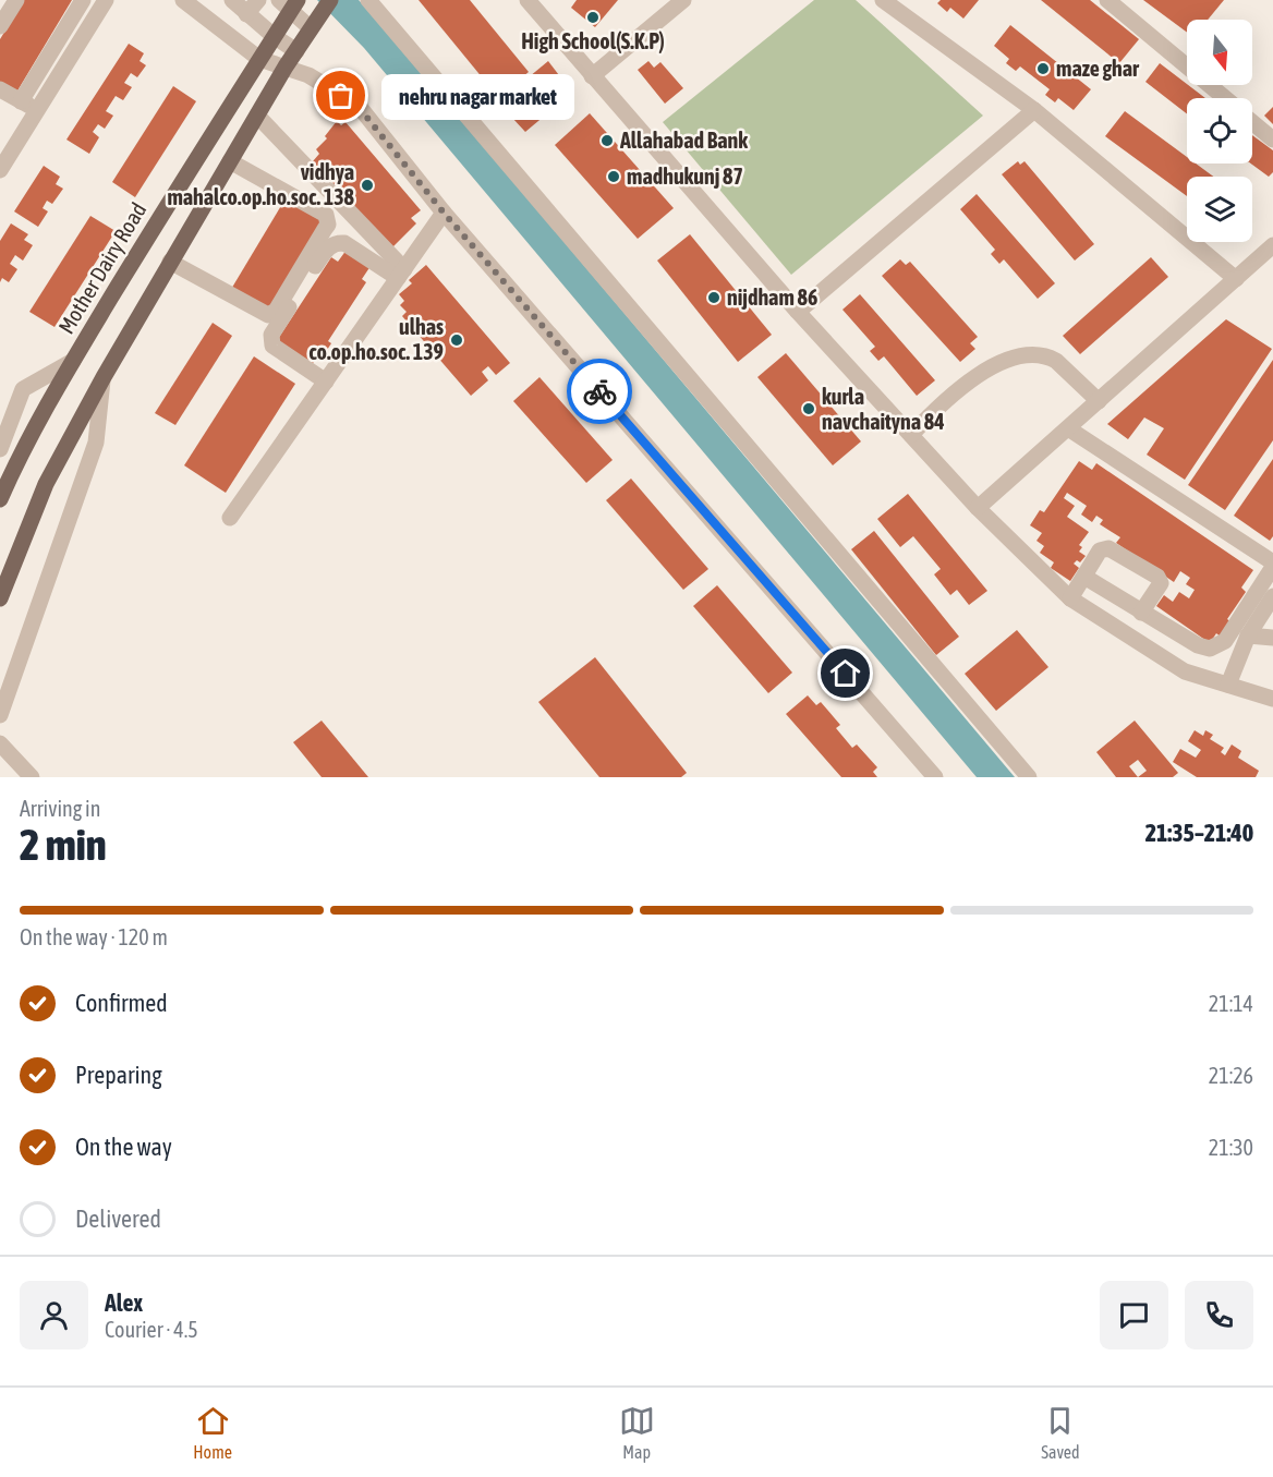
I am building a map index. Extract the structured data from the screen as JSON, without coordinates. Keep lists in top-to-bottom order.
{
  "streets": {
    "main road": ["Mother Dairy Road"]
  },
  "places": [
    "High School(S.K.P)",
    "maze ghar",
    "nehru nagar market",
    "Allahabad Bank",
    "madhukunj 87",
    "vidhya mahalco.op.ho.soc. 138",
    "nijdham 86",
    "ulhas co.op.ho.soc. 139",
    "kurla navchaityna 84"
  ],
  "north": "bottom",
  "page": {
    "bubble": "nehru nagar market",
    "heading": ["2 min", "Arriving in", "21:35–21:40"],
    "panel": ["Alex", "Courier · 4.5"],
    "bar": "On the way · 120 m",
    "list": [
      ["Confirmed", "21:14"],
      ["Preparing", "21:26"],
      ["On the way", "21:30"],
      "Delivered"
    ],
    "tabs": ["Home", "Map", "Saved"]
  }
}
